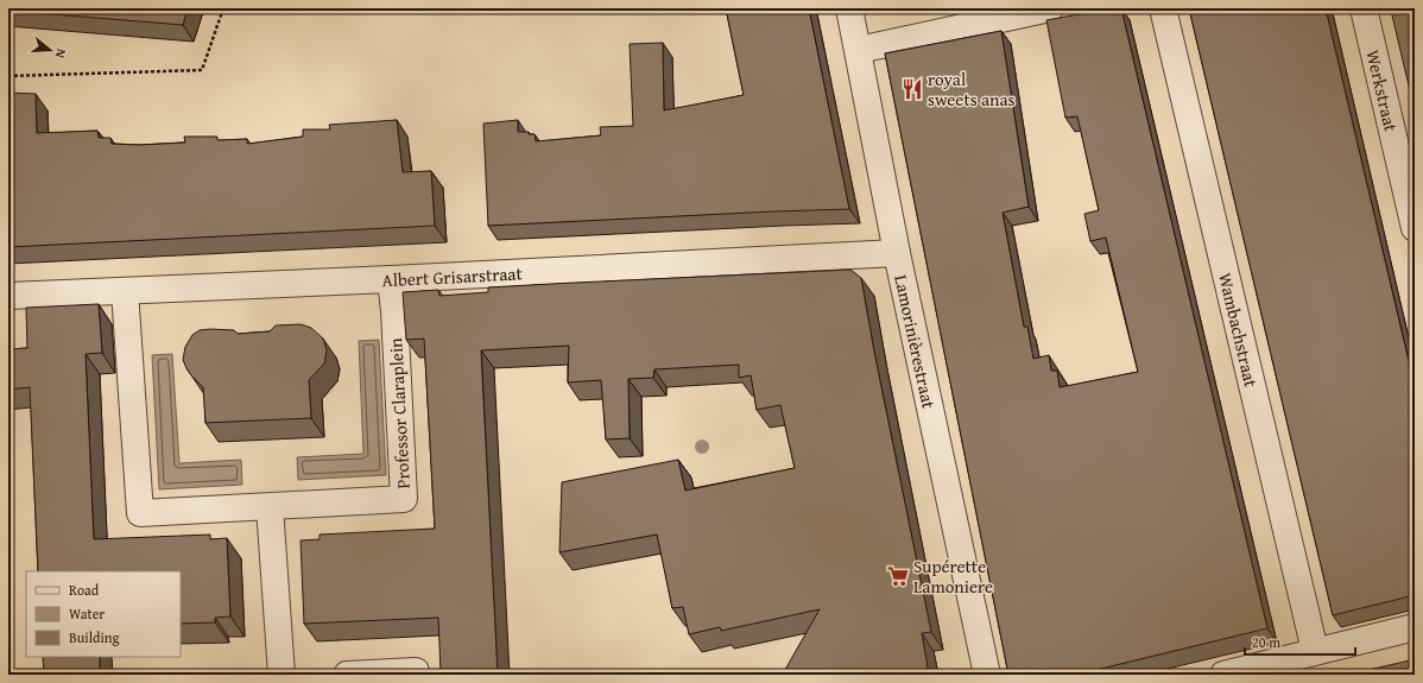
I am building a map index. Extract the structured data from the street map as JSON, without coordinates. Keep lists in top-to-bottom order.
{
  "streets": {
    "street": [
      "Werkstraat",
      "Albert Grisarstraat",
      "Wambachstraat",
      "Lamorinièrestraat",
      "Professor Claraplein"
    ]
  },
  "crossings": [
    ["Albert Grisarstraat", "Lamorinièrestraat"],
    ["Albert Grisarstraat", "Professor Claraplein"]
  ],
  "places": {
    "restaurant": ["royal sweets anas"],
    "supermarket": ["Supérette Lamoniere"]
  },
  "legend": ["Road", "Water", "Building"],
  "scale_bar": "20 m",
  "north": "right"
}
